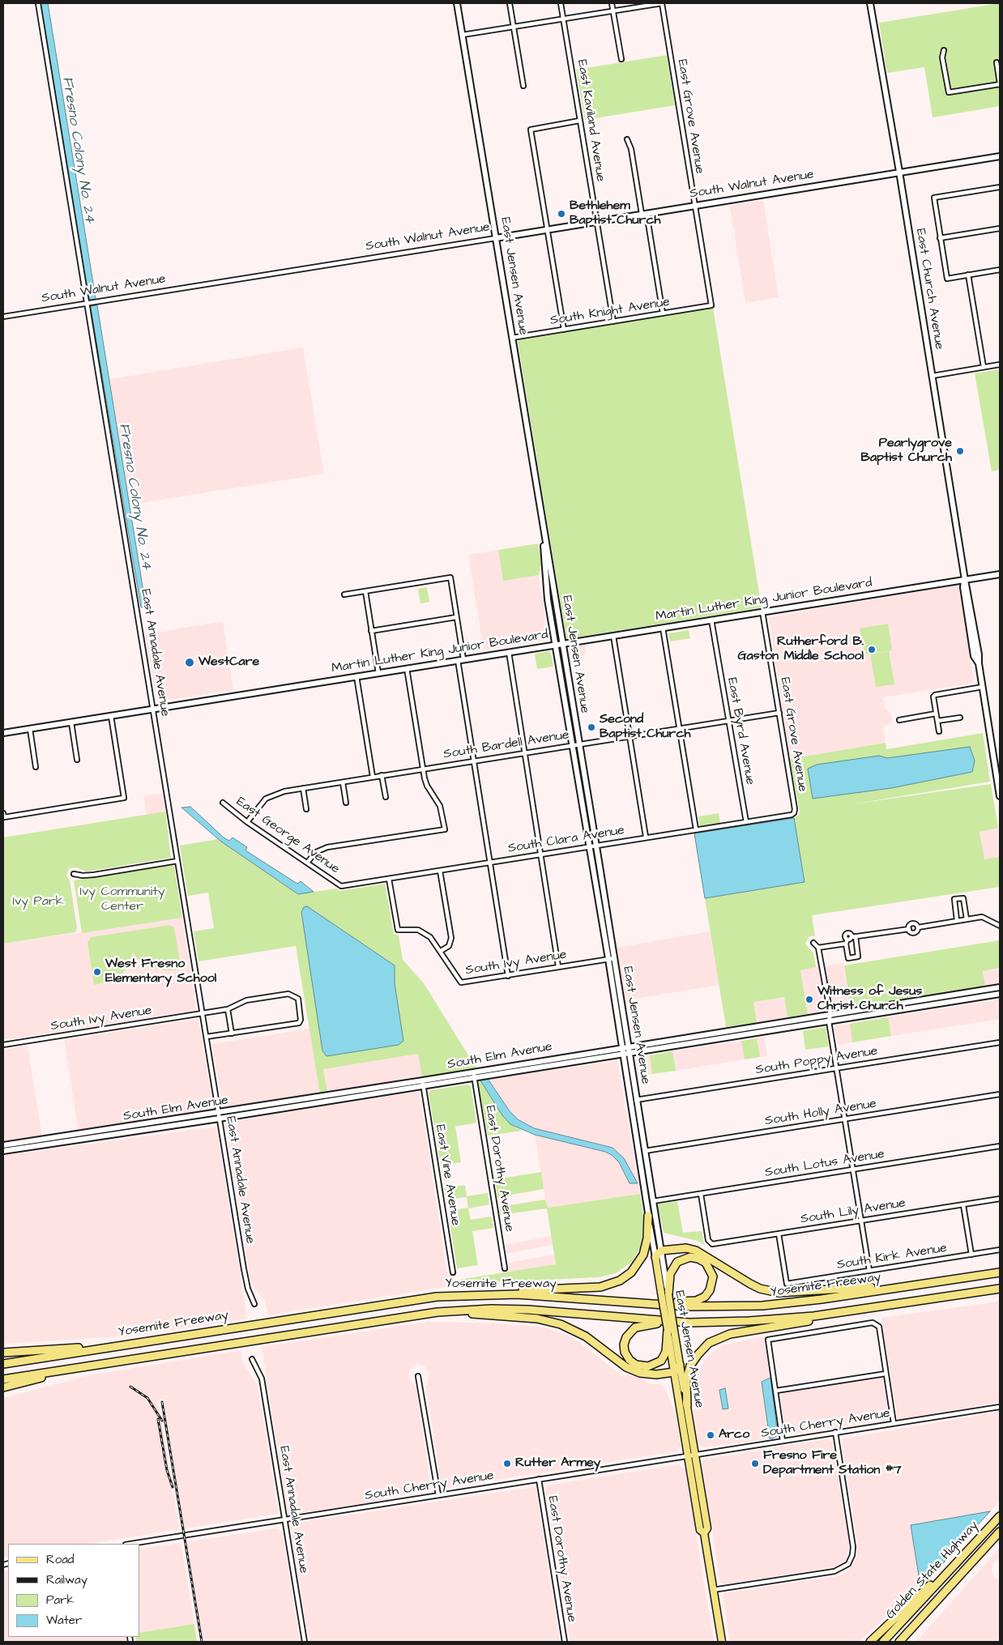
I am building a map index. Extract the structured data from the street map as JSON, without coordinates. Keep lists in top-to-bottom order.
{
  "streets": {
    "highway": ["Yosemite Freeway", "Golden State Highway"],
    "main road": ["East Jensen Avenue"],
    "street": [
      "East Grove Avenue",
      "East Kaviland Avenue",
      "South Walnut Avenue",
      "East Church Avenue",
      "South Knight Avenue",
      "Martin Luther King Junior Boulevard",
      "East Annadale Avenue",
      "East Byrd Avenue",
      "South Bardell Avenue",
      "East George Avenue",
      "South Clara Avenue",
      "South Ivy Avenue",
      "South Elm Avenue",
      "South Poppy Avenue",
      "South Holly Avenue",
      "South Lotus Avenue",
      "East Dorothy Avenue",
      "East Vine Avenue",
      "South Lily Avenue",
      "South Kirk Avenue",
      "South Cherry Avenue"
    ]
  },
  "crossings": [
    ["East Grove Avenue", "South Walnut Avenue"],
    ["East Grove Avenue", "South Knight Avenue"],
    ["East Grove Avenue", "Martin Luther King Junior Boulevard"],
    ["East Grove Avenue", "South Bardell Avenue"],
    ["East Grove Avenue", "South Clara Avenue"],
    ["East Kaviland Avenue", "South Walnut Avenue"],
    ["East Kaviland Avenue", "South Knight Avenue"],
    ["South Walnut Avenue", "East Jensen Avenue"],
    ["South Walnut Avenue", "East Church Avenue"],
    ["South Walnut Avenue", "East Annadale Avenue"],
    ["East Jensen Avenue", "South Knight Avenue"],
    ["East Jensen Avenue", "Martin Luther King Junior Boulevard"],
    ["East Jensen Avenue", "South Bardell Avenue"],
    ["East Jensen Avenue", "South Clara Avenue"],
    ["East Jensen Avenue", "South Ivy Avenue"],
    ["East Jensen Avenue", "South Elm Avenue"],
    ["East Jensen Avenue", "South Poppy Avenue"],
    ["East Jensen Avenue", "South Holly Avenue"],
    ["East Jensen Avenue", "South Lotus Avenue"],
    ["East Jensen Avenue", "South Cherry Avenue"],
    ["East Church Avenue", "Martin Luther King Junior Boulevard"],
    ["Martin Luther King Junior Boulevard", "East Annadale Avenue"],
    ["Martin Luther King Junior Boulevard", "East Byrd Avenue"],
    ["East Annadale Avenue", "South Ivy Avenue"],
    ["East Annadale Avenue", "South Elm Avenue"],
    ["East Annadale Avenue", "South Cherry Avenue"],
    ["East Byrd Avenue", "South Bardell Avenue"],
    ["East Byrd Avenue", "South Clara Avenue"],
    ["South Bardell Avenue", "East George Avenue"],
    ["East George Avenue", "South Clara Avenue"],
    ["South Clara Avenue", "South Ivy Avenue"],
    ["South Elm Avenue", "East Dorothy Avenue"],
    ["South Elm Avenue", "East Vine Avenue"],
    ["South Lotus Avenue", "South Lily Avenue"],
    ["East Dorothy Avenue", "South Cherry Avenue"],
    ["South Lily Avenue", "South Kirk Avenue"]
  ],
  "water": ["Fresno Colony No. 24"],
  "parks": ["Ivy Community Center", "Ivy Park"],
  "places": [
    "Bethlehem Baptist Church",
    "Pearlygrove Baptist Church",
    "Rutherford B. Gaston Middle School",
    "WestCare",
    "Second Baptist Church",
    "West Fresno Elementary School",
    "Witness of Jesus Christ Church",
    "Arco",
    "Rutter Armey",
    "Fresno Fire Department Station #7"
  ],
  "legend": [
    "Road",
    "Railway",
    "Park",
    "Water"
  ]
}
